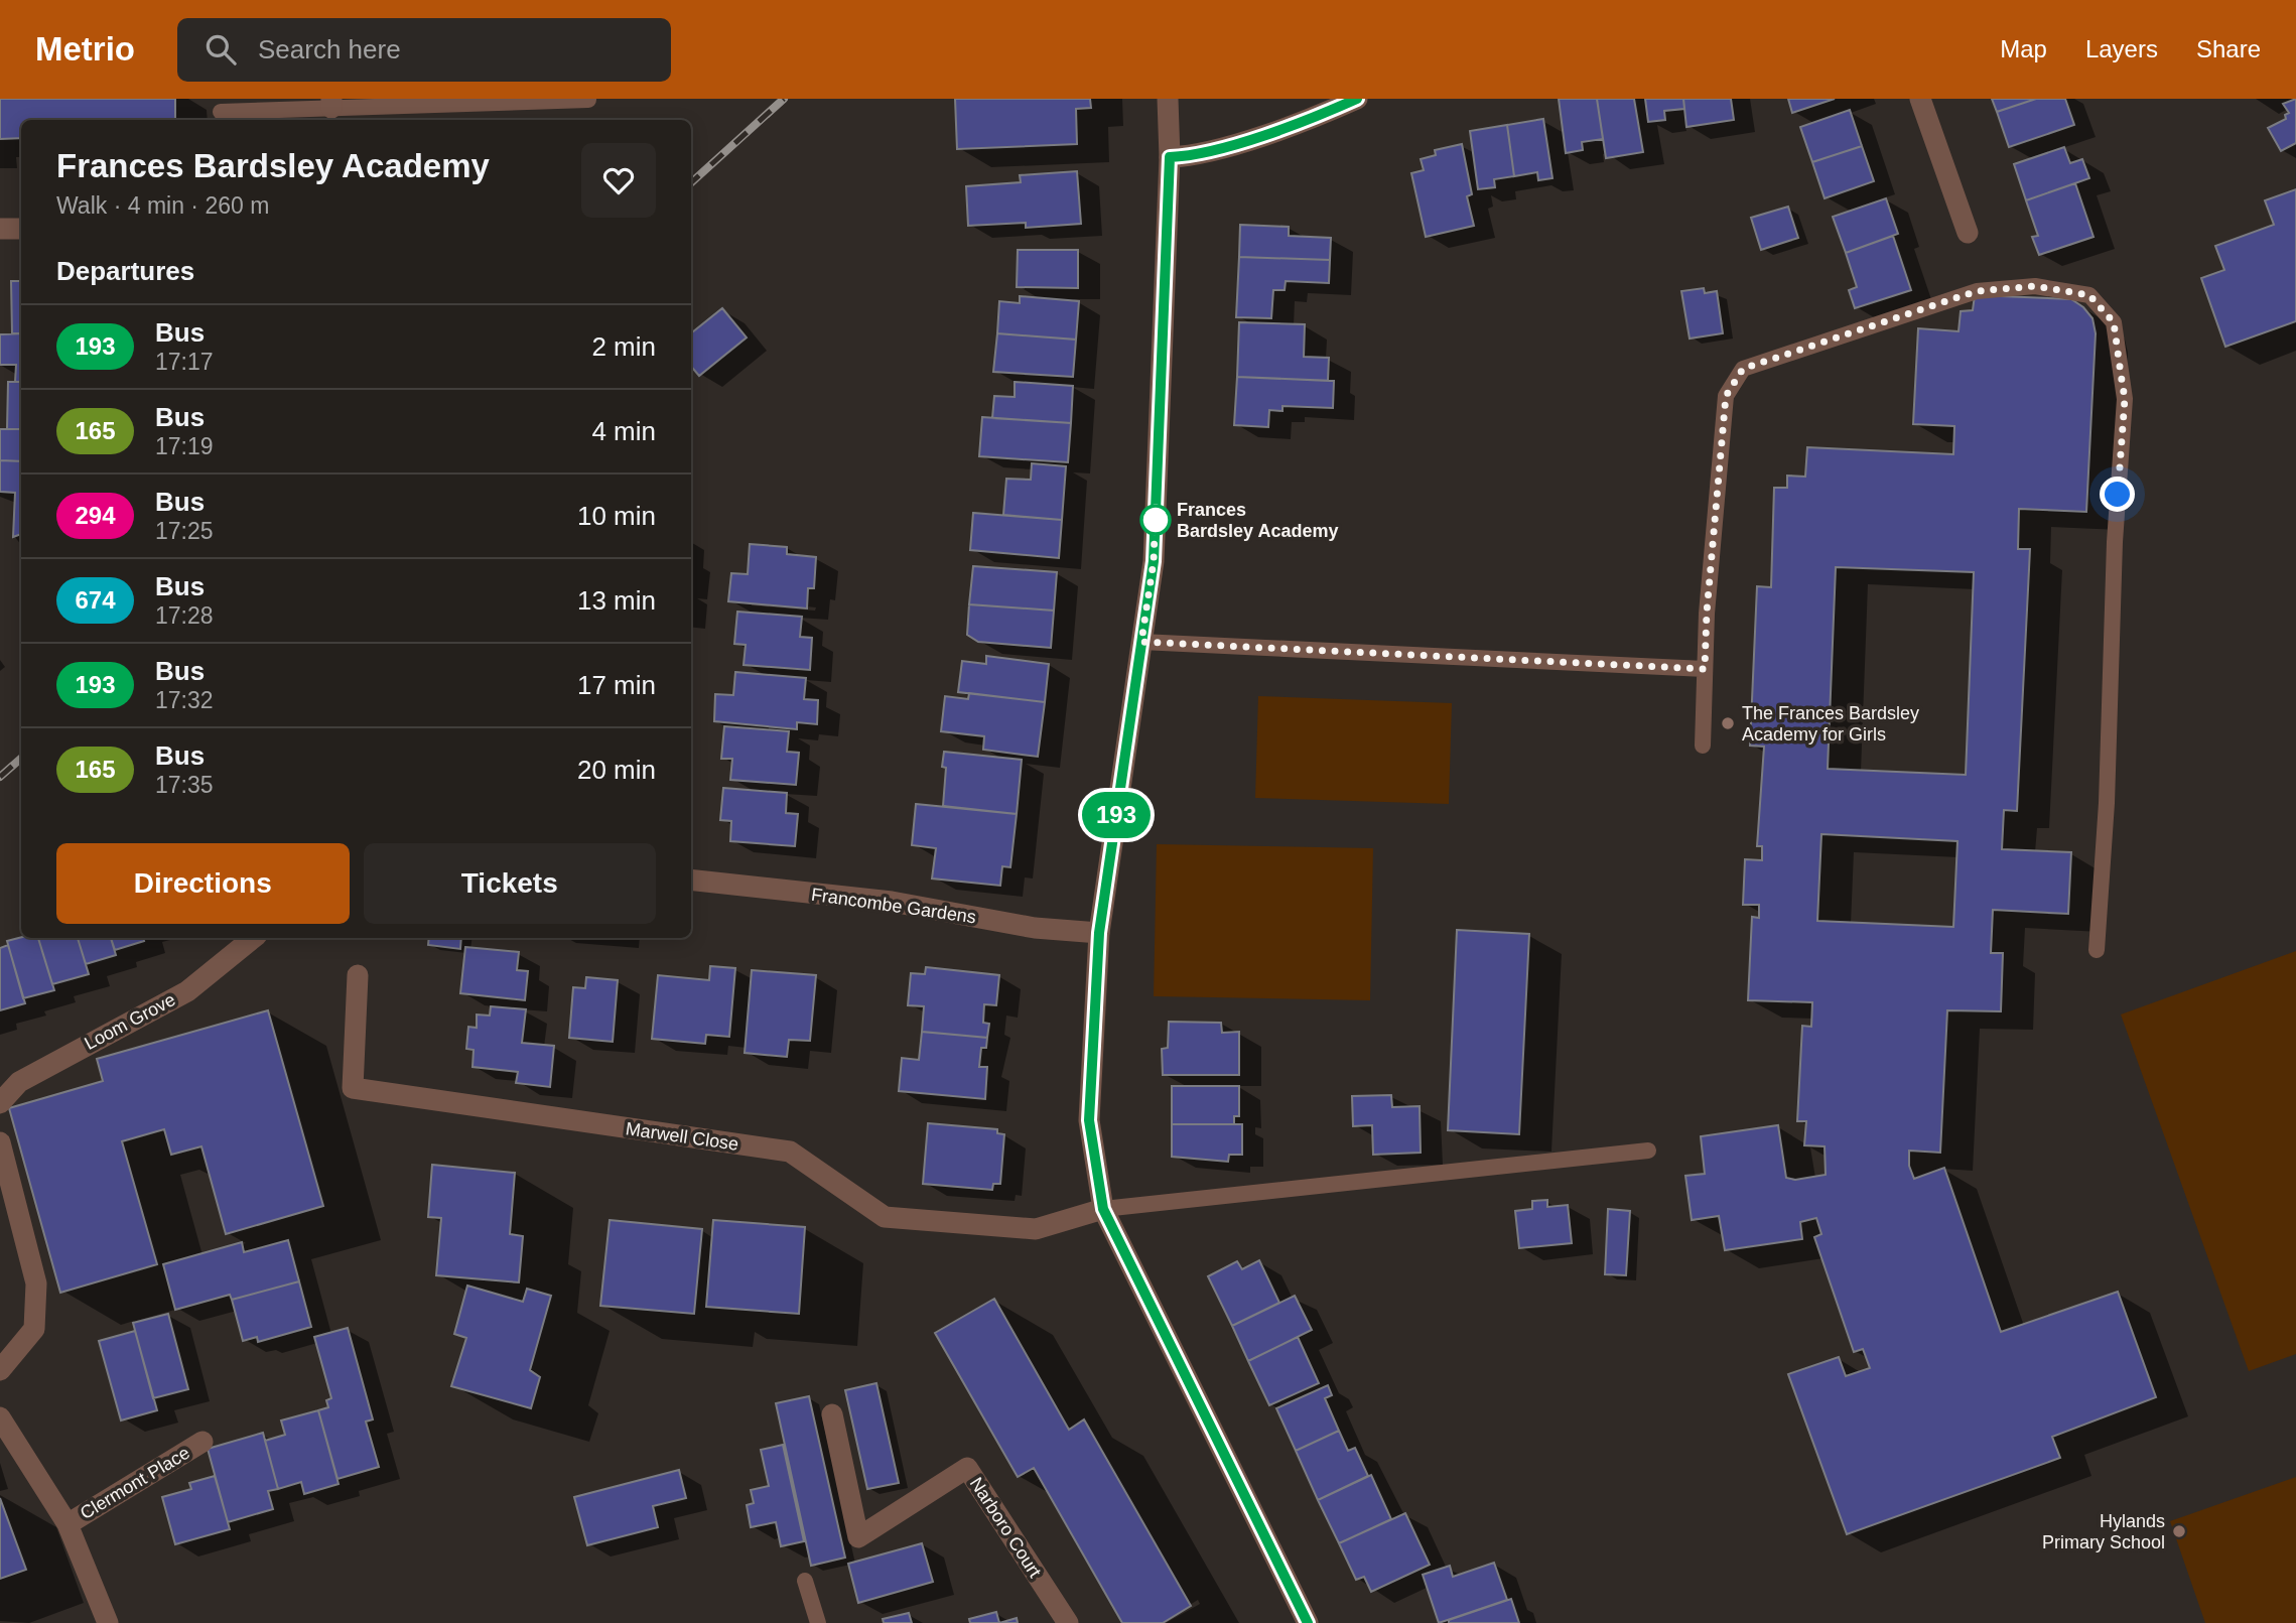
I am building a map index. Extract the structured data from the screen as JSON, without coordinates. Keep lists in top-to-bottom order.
{
  "streets": {
    "street": [
      "Francombe Gardens",
      "Loom Grove",
      "Marwell Close",
      "Clermont Place",
      "Narboro Court"
    ]
  },
  "places": ["Frances Bardsley Academy", "The Frances Bardsley Academy for Girls", "Hylands Primary School"],
  "lines": ["bus line 193"],
  "page": {
    "header": "Metrio",
    "search": "Search here",
    "nav": ["Map", "Layers", "Share"],
    "on_map": "193",
    "heading": [
      ["Frances Bardsley Academy", "Walk · 4 min · 260 m"],
      "Departures"
    ],
    "list": [
      {
        "mark": "193",
        "name": "Bus",
        "note": "17:17",
        "value": "2 min"
      },
      {
        "mark": "165",
        "name": "Bus",
        "note": "17:19",
        "value": "4 min"
      },
      {
        "mark": "294",
        "name": "Bus",
        "note": "17:25",
        "value": "10 min"
      },
      {
        "mark": "674",
        "name": "Bus",
        "note": "17:28",
        "value": "13 min"
      },
      {
        "mark": "193",
        "name": "Bus",
        "note": "17:32",
        "value": "17 min"
      },
      {
        "mark": "165",
        "name": "Bus",
        "note": "17:35",
        "value": "20 min"
      }
    ],
    "buttons": ["Directions", "Tickets"]
  }
}
